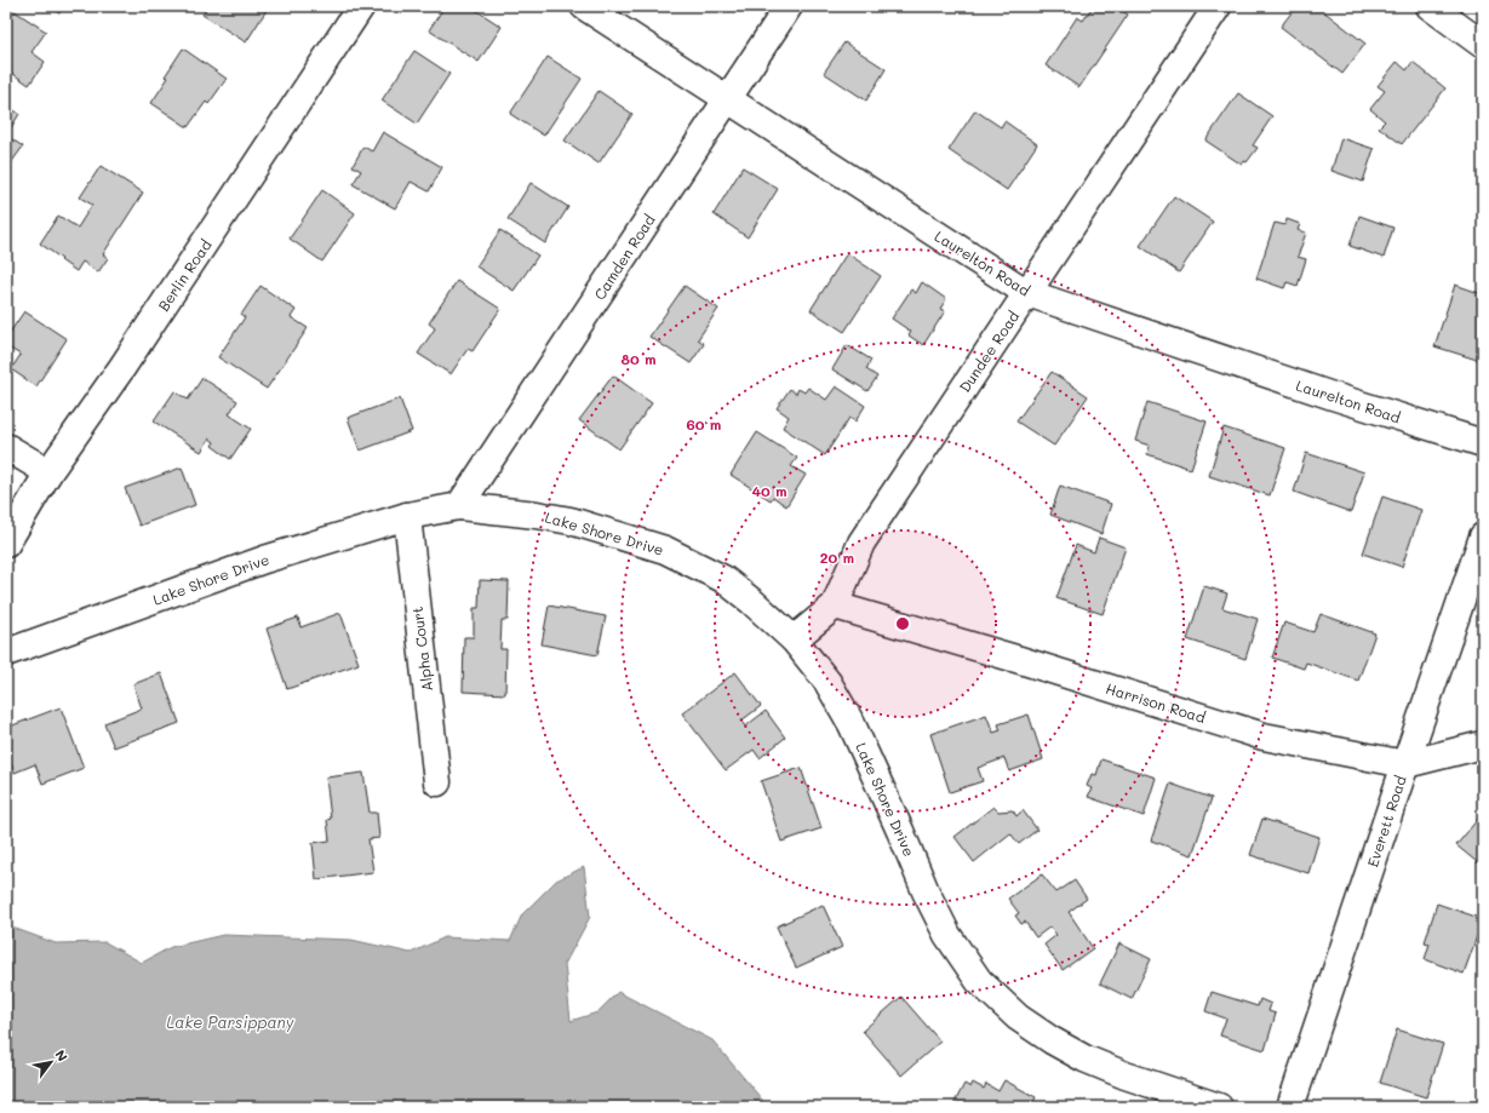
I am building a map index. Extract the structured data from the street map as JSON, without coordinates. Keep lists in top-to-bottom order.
{
  "streets": {
    "street": [
      "Camden Road",
      "Laurelton Road",
      "Berlin Road",
      "Dundee Road",
      "Lake Shore Drive",
      "Alpha Court",
      "Harrison Road",
      "Everett Road"
    ]
  },
  "crossings": [
    ["Camden Road", "Laurelton Road"],
    ["Camden Road", "Lake Shore Drive"],
    ["Laurelton Road", "Dundee Road"],
    ["Dundee Road", "Harrison Road"],
    ["Lake Shore Drive", "Alpha Court"],
    ["Harrison Road", "Everett Road"]
  ],
  "water": ["Lake Parsippany"],
  "north": "top right",
  "rings": [
    "80 m",
    "60 m",
    "40 m",
    "20 m"
  ]
}
